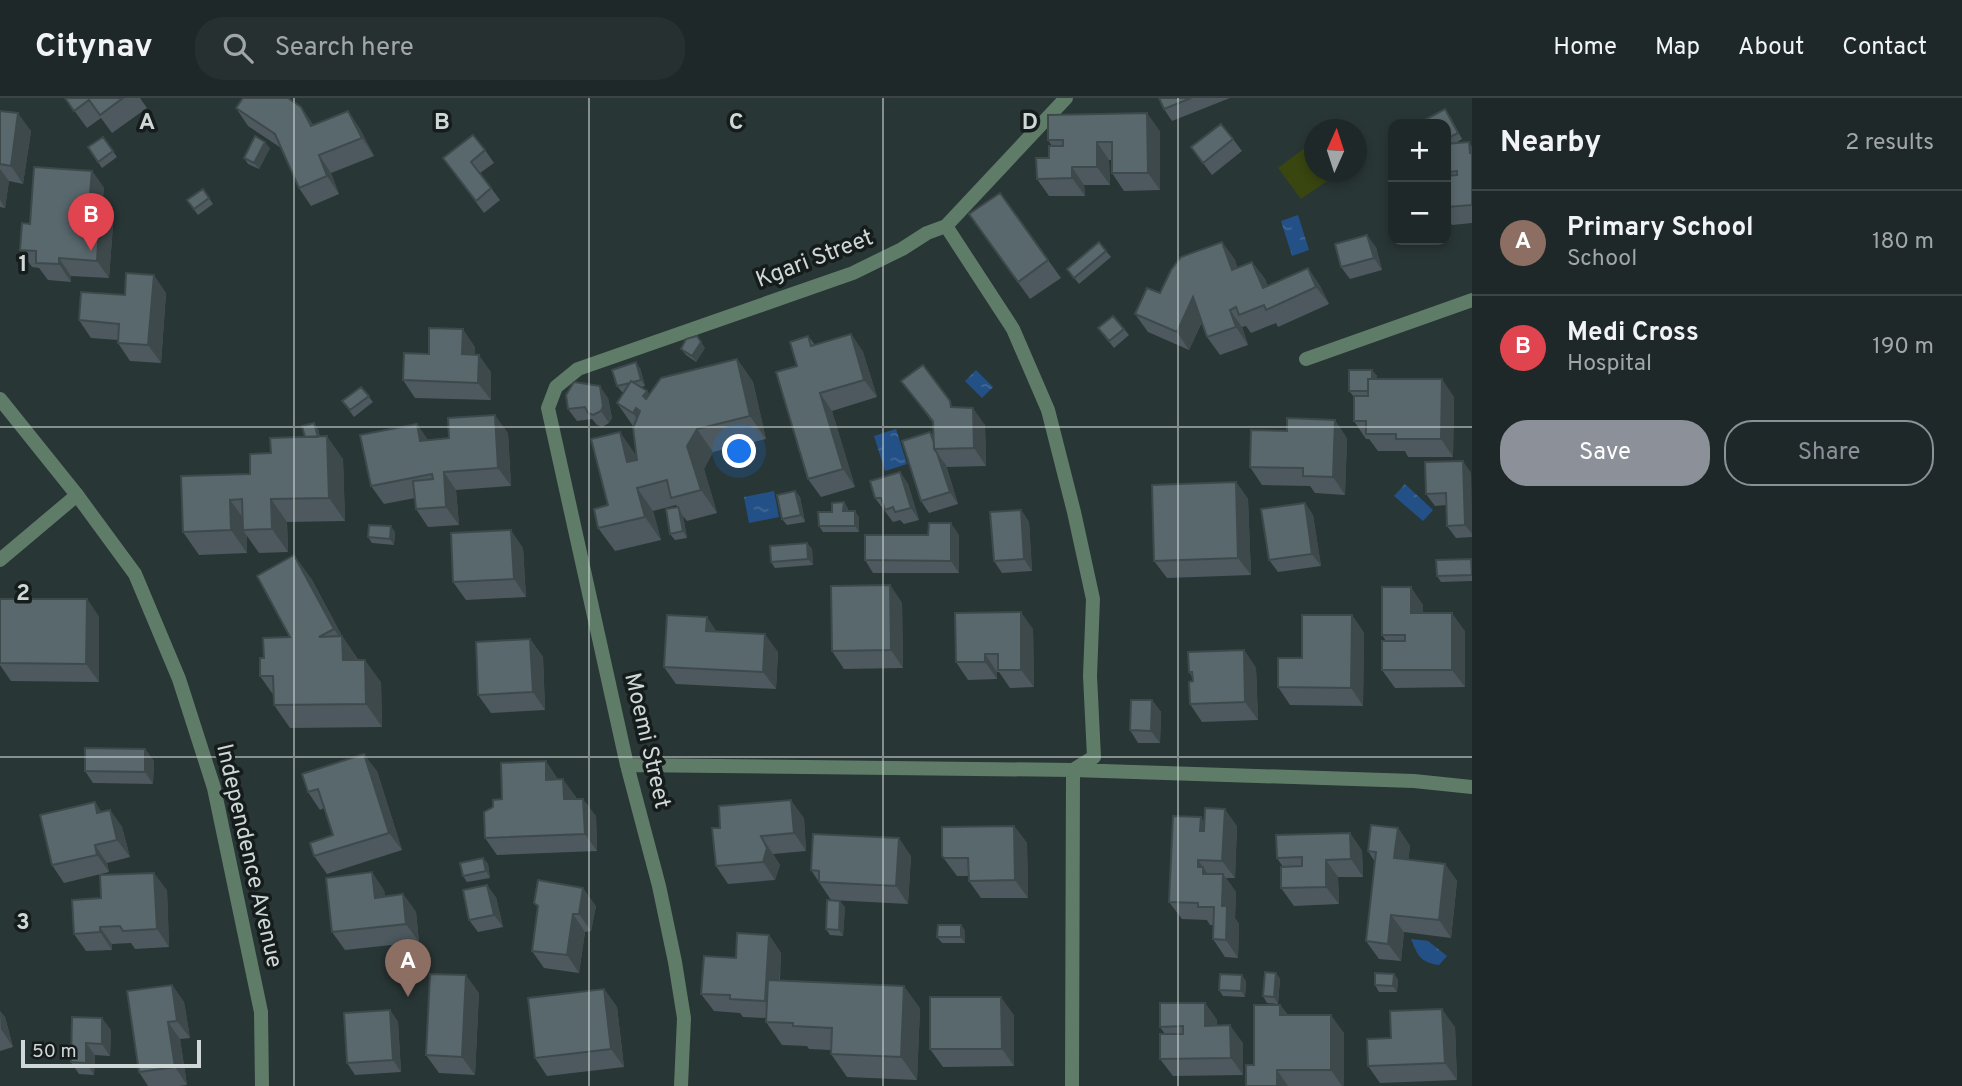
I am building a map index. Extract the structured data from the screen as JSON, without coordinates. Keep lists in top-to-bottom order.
{
  "streets": {
    "street": ["Kgari Street", "Moemi Street", "Independence Avenue"]
  },
  "crossings": [
    ["Kgari Street", "Moemi Street"]
  ],
  "scale_bar": "50 m",
  "north": "top",
  "page": {
    "header": "Citynav",
    "search": "Search here",
    "nav": [
      "Home",
      "Map",
      "About",
      "Contact"
    ],
    "heading": ["Nearby", "2 results"],
    "map_buttons": ["+", "−"],
    "list": [
      {
        "mark": "A",
        "name": "Primary School",
        "note": "School",
        "value": "180 m"
      },
      {
        "mark": "B",
        "name": "Medi Cross",
        "note": "Hospital",
        "value": "190 m"
      }
    ],
    "pins": ["B", "A"],
    "buttons": ["Save", "Share"],
    "scale": "50 m"
  },
  "grid": {
    "columns": [
      "A",
      "B",
      "C",
      "D"
    ],
    "rows": ["1", "2", "3"]
  }
}
